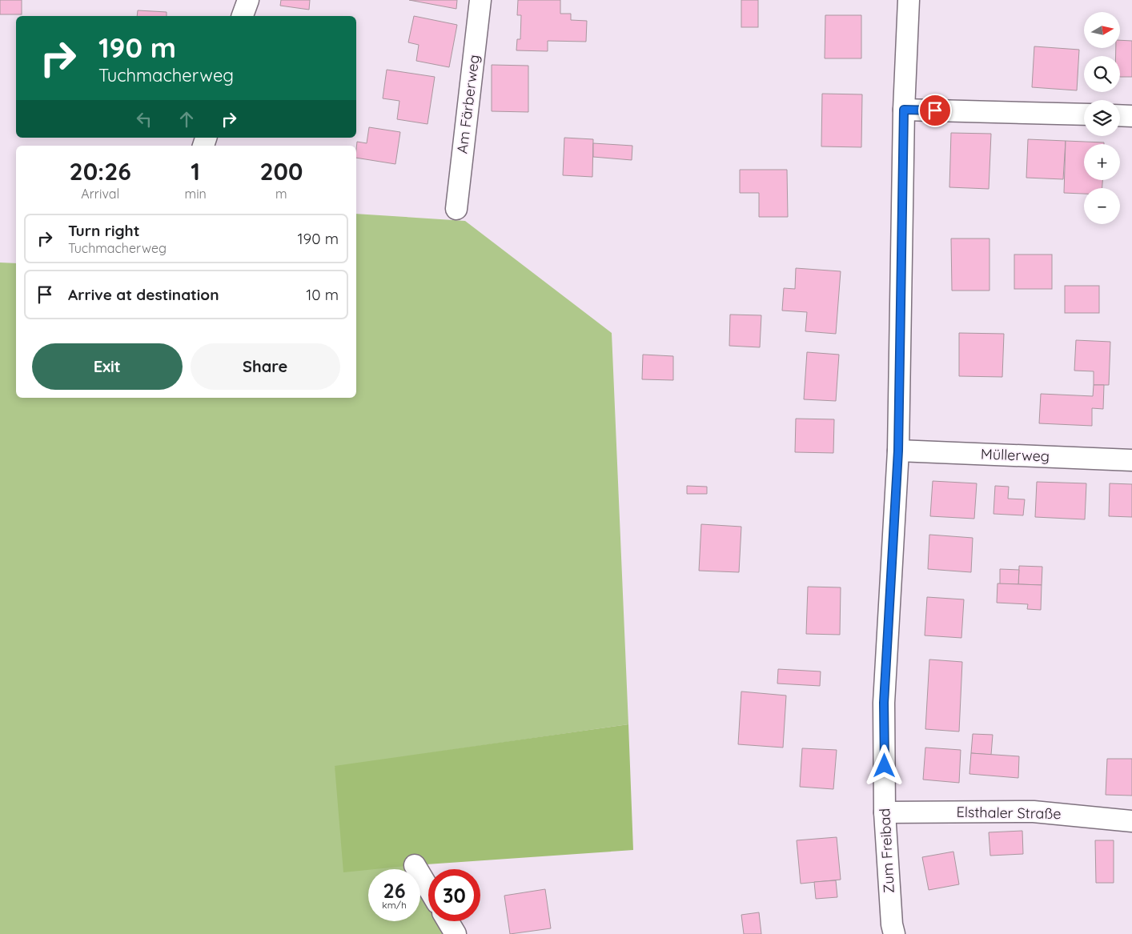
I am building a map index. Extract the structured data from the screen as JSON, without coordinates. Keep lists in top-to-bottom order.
{
  "streets": {
    "street": [
      "Am Färberweg",
      "Müllerweg",
      "Elsthaler Straße",
      "Zum Freibad"
    ]
  },
  "crossings": [
    ["Müllerweg", "Zum Freibad"],
    ["Elsthaler Straße", "Zum Freibad"]
  ],
  "north": "right",
  "page": {
    "map_buttons": ["+", "−"],
    "turn": ["190 m", "Tuchmacherweg"],
    "eta": [
      "20:26",
      "Arrival",
      "1",
      "min",
      "200",
      "m"
    ],
    "list": [
      {
        "name": "Turn right",
        "note": "Tuchmacherweg",
        "value": "190 m"
      },
      {
        "name": "Arrive at destination",
        "value": "10 m"
      }
    ],
    "buttons": ["Exit", "Share"],
    "speed": "26 km/h",
    "limit": "30"
  }
}
